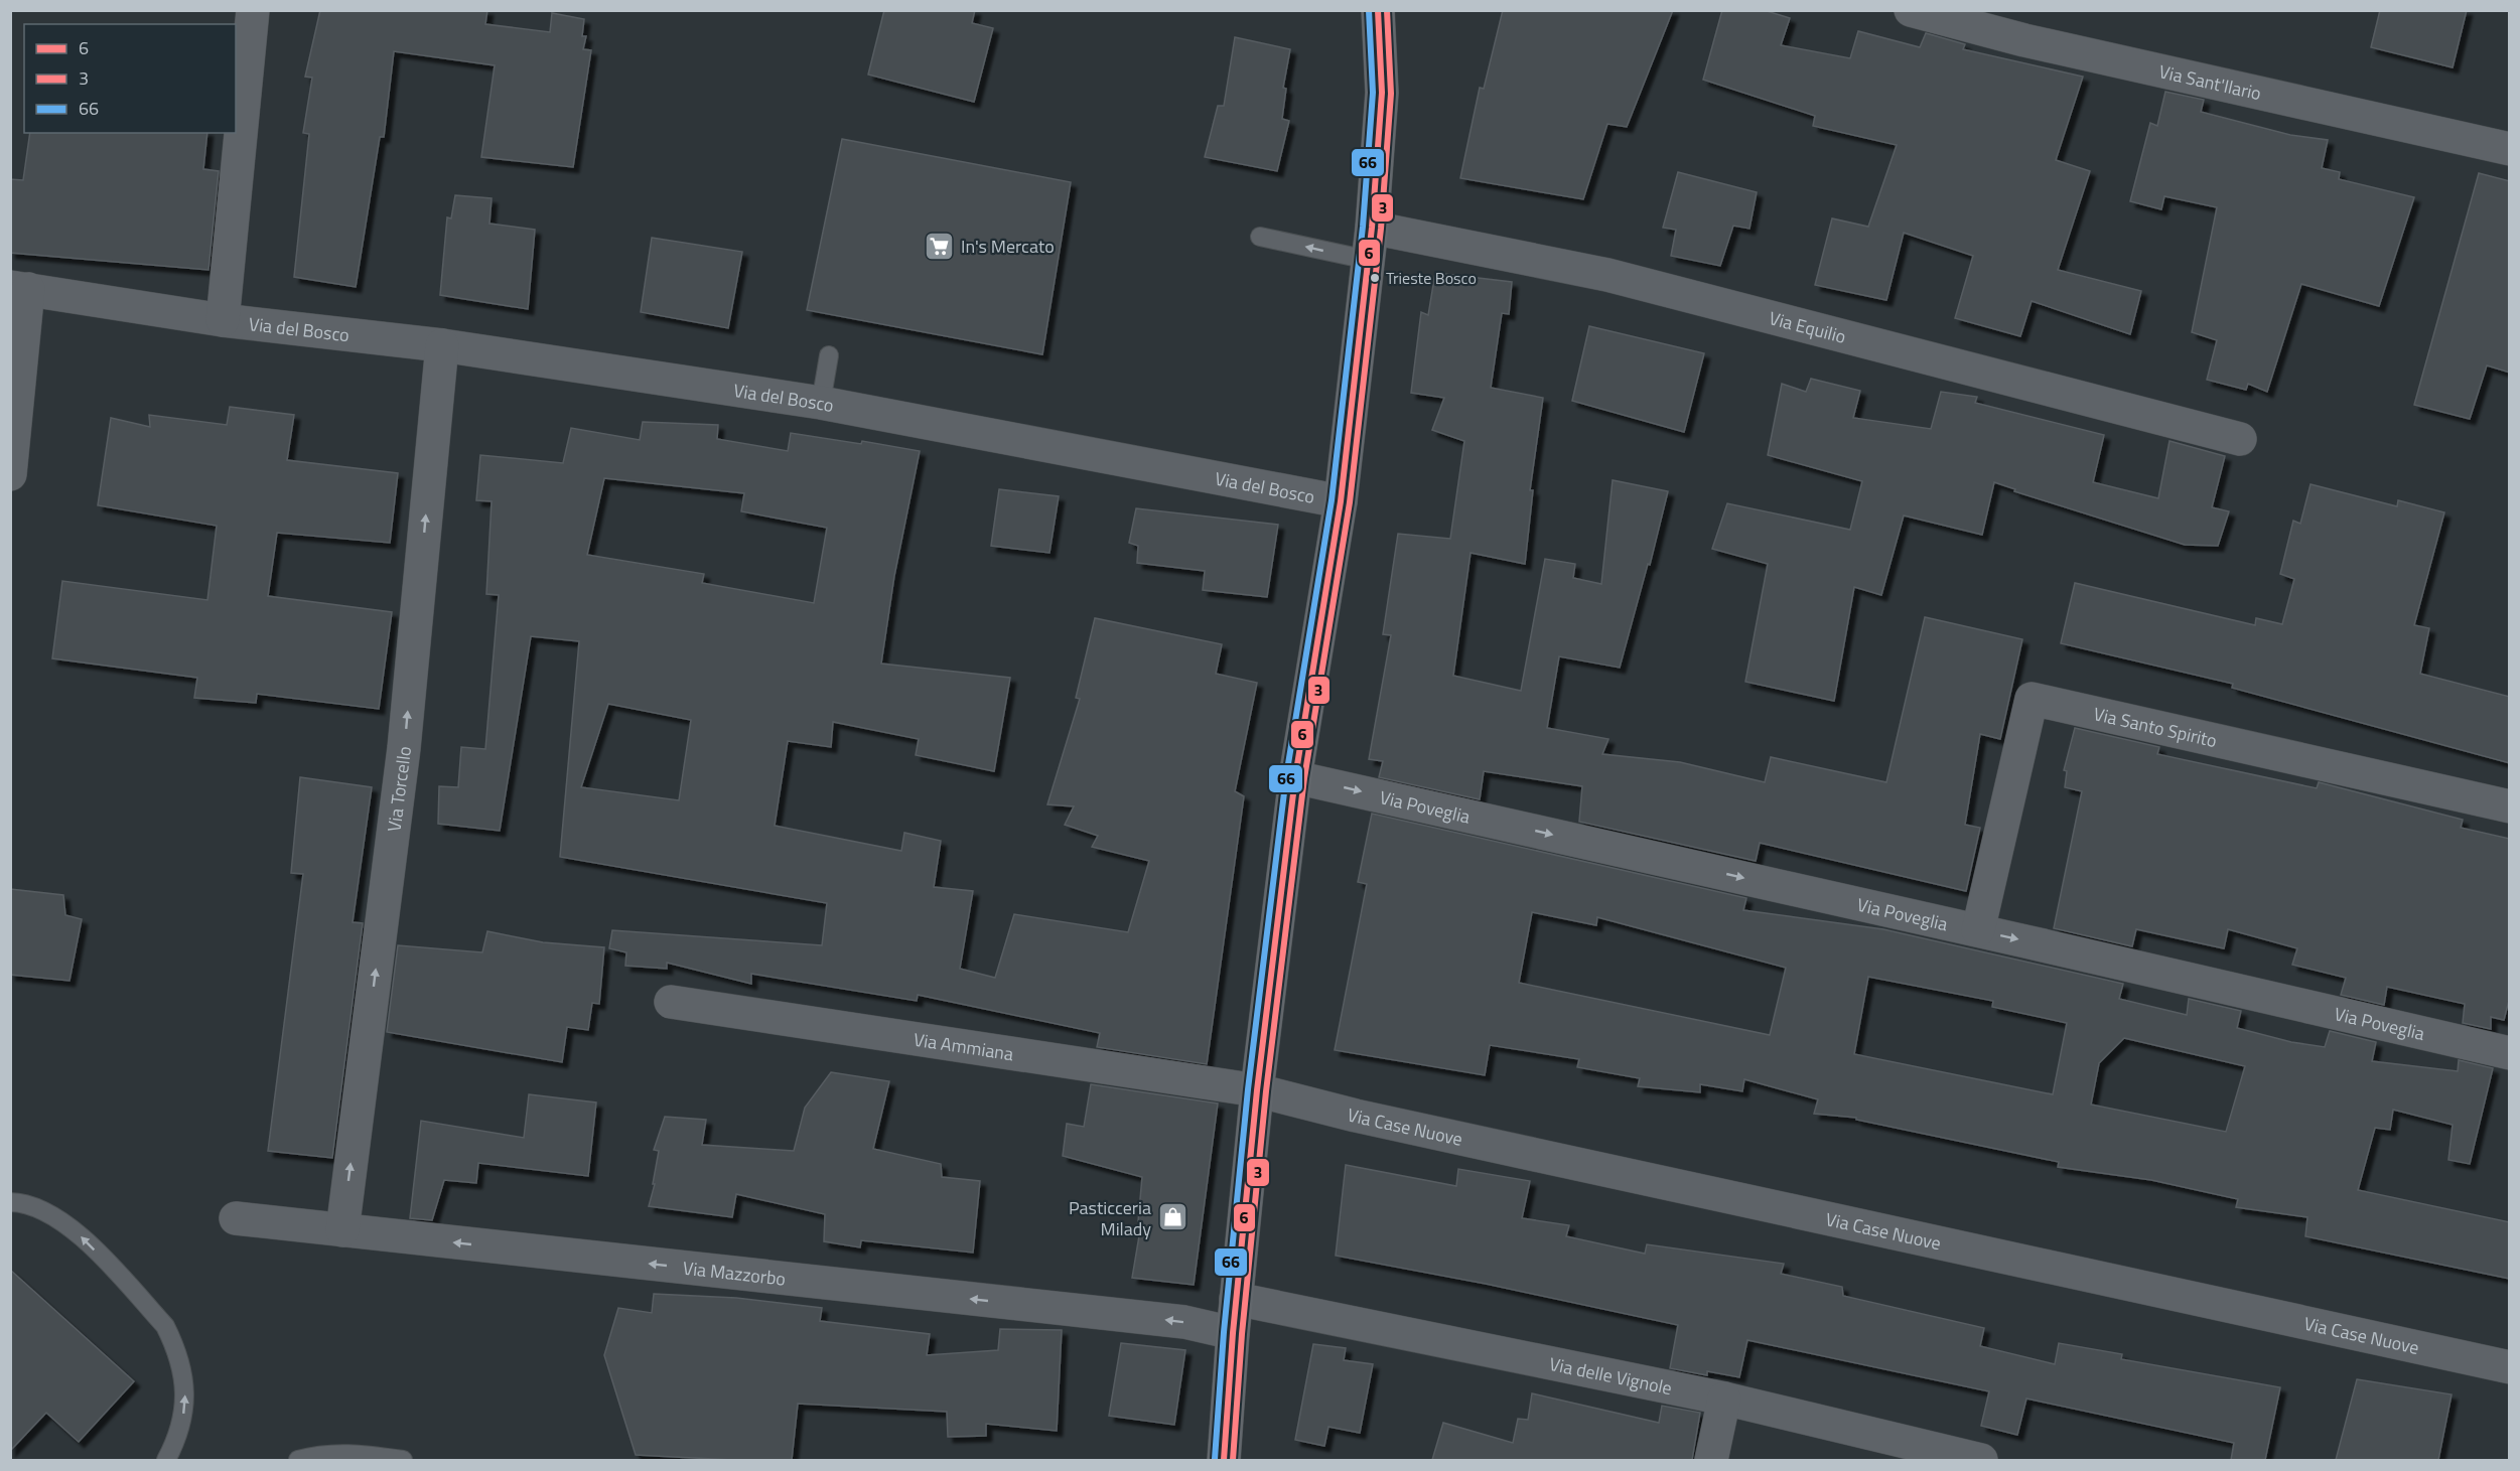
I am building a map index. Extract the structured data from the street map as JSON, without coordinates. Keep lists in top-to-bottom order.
{
  "streets": {
    "street": [
      "Via Sant'Ilario",
      "Via Equilio",
      "Via del Bosco",
      "Via Santo Spirito",
      "Via Torcello",
      "Via Poveglia",
      "Via Ammiana",
      "Via Case Nuove",
      "Via Mazzorbo",
      "Via delle Vignole"
    ]
  },
  "crossings": [
    ["Via del Bosco", "Via Torcello"],
    ["Via Santo Spirito", "Via Poveglia"],
    ["Via Torcello", "Via Mazzorbo"],
    ["Via Ammiana", "Via Case Nuove"]
  ],
  "one_way": ["Via Torcello", "Via Poveglia", "Via Mazzorbo"],
  "places": {
    "supermarket": ["In's Mercato"],
    "other": ["Trieste Bosco"],
    "shop": ["Pasticceria Milady"]
  },
  "lines": ["transit line 6", "transit line 3", "transit line 66"],
  "legend": ["6", "3", "66"]
}
